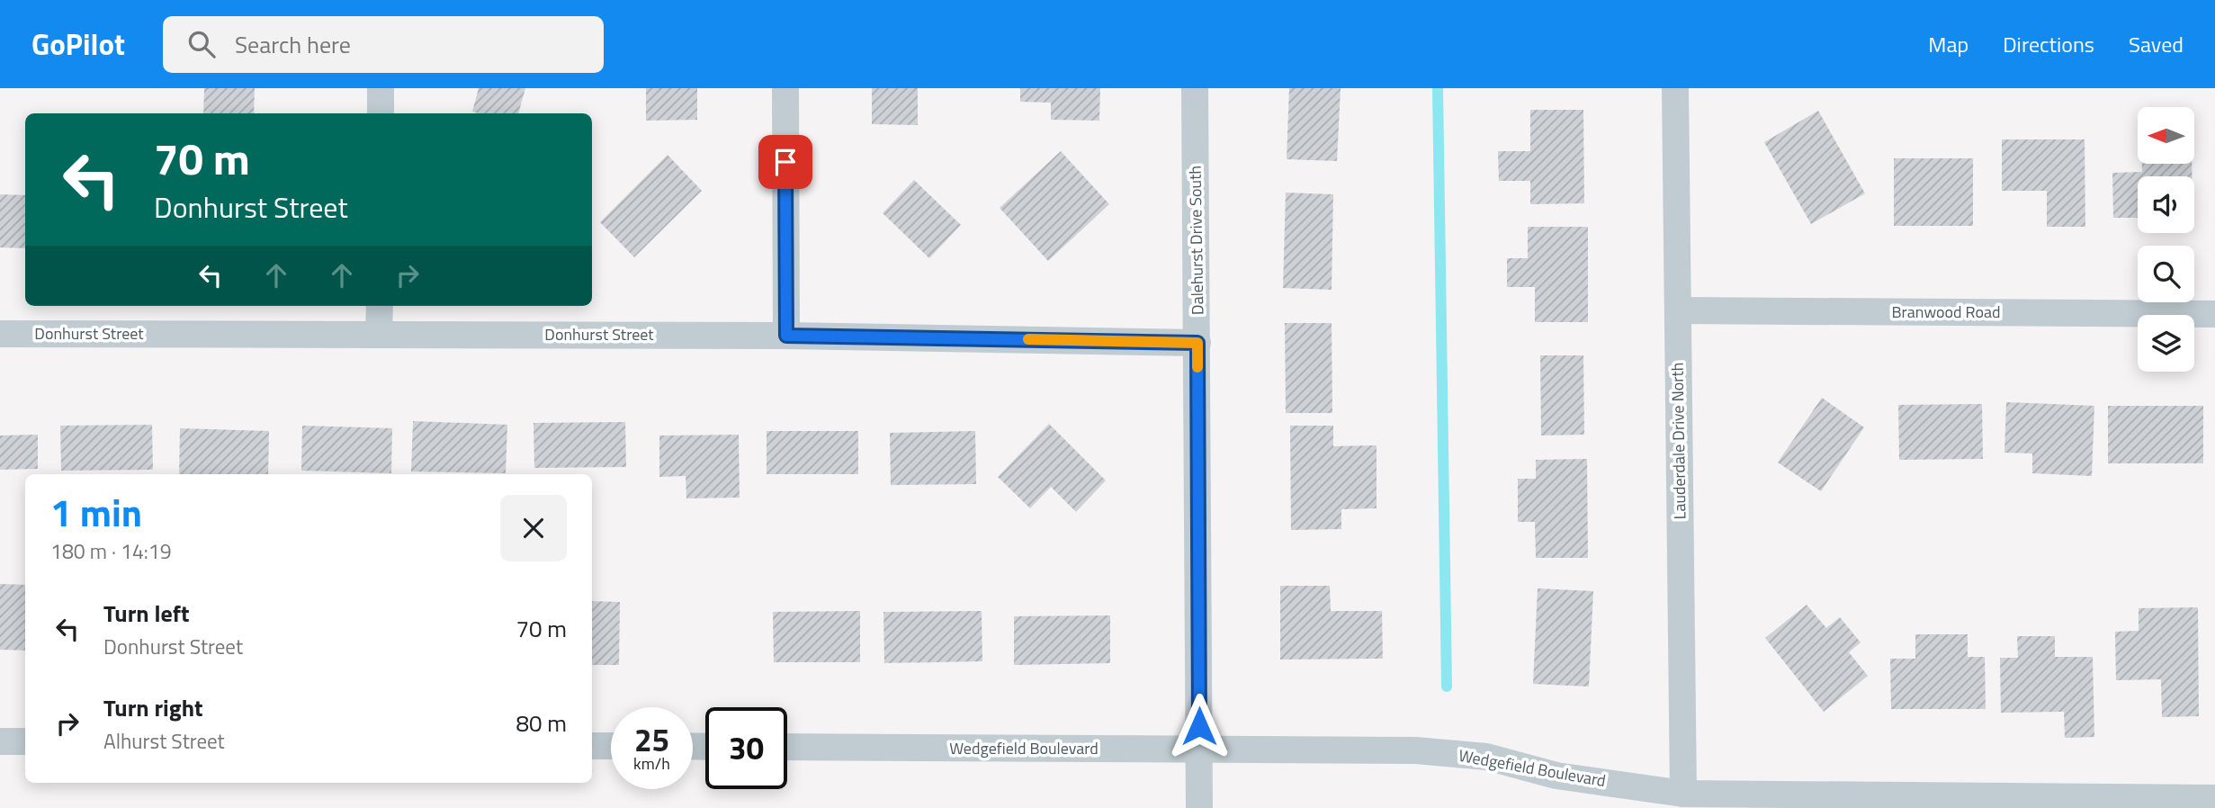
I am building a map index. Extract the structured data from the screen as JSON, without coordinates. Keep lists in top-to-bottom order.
{
  "streets": {
    "street": [
      "Dalehurst Drive South",
      "Branwood Road",
      "Donhurst Street",
      "Lauderdale Drive North",
      "Wedgefield Boulevard"
    ]
  },
  "crossings": [
    ["Dalehurst Drive South", "Donhurst Street"],
    ["Dalehurst Drive South", "Wedgefield Boulevard"],
    ["Branwood Road", "Lauderdale Drive North"],
    ["Lauderdale Drive North", "Wedgefield Boulevard"]
  ],
  "north": "left",
  "page": {
    "header": "GoPilot",
    "search": "Search here",
    "nav": ["Map", "Directions", "Saved"],
    "turn": ["70 m", "Donhurst Street"],
    "heading": ["1 min", "180 m · 14:19"],
    "list": [
      {
        "name": "Turn left",
        "note": "Donhurst Street",
        "value": "70 m"
      },
      {
        "name": "Turn right",
        "note": "Alhurst Street",
        "value": "80 m"
      }
    ],
    "speed": "25 km/h",
    "limit": "30"
  }
}
